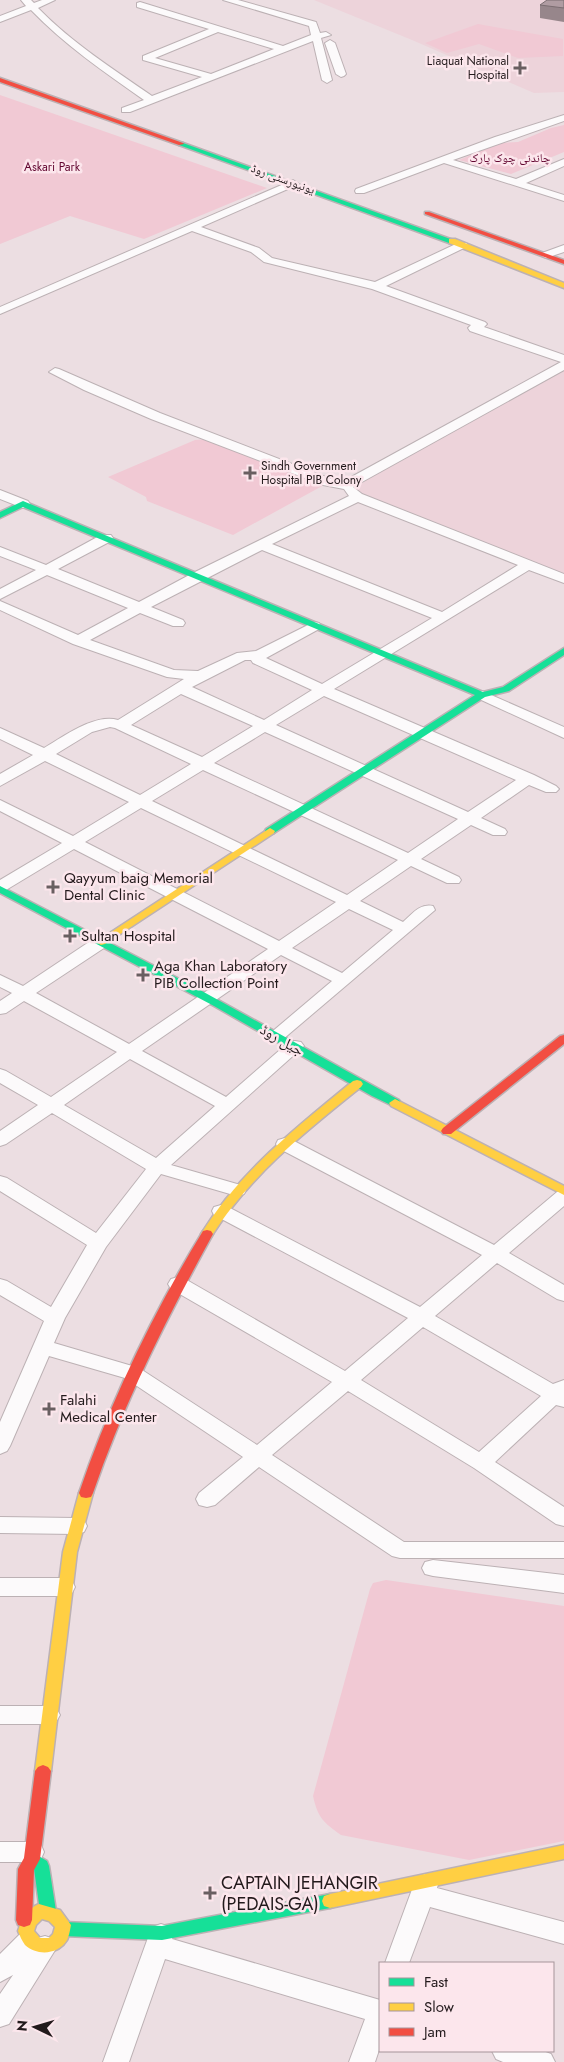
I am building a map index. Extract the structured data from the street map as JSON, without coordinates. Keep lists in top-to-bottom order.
{
  "streets": {
    "street": ["یونیورسٹی روڈ", "جیل روڈ"]
  },
  "parks": ["چاندنی چوک پارک", "Askari Park"],
  "places": {
    "health": [
      "Liaquat National Hospital",
      "Sindh Government Hospital PIB Colony",
      "Qayyum baig Memorial Dental Clinic",
      "Sultan Hospital",
      "Aga Khan Laboratory PIB Collection Point",
      "Falahi Medical Center",
      "CAPTAIN JEHANGIR (PEDAIS-GA)"
    ]
  },
  "legend": ["Fast", "Slow", "Jam"],
  "north": "left"
}
